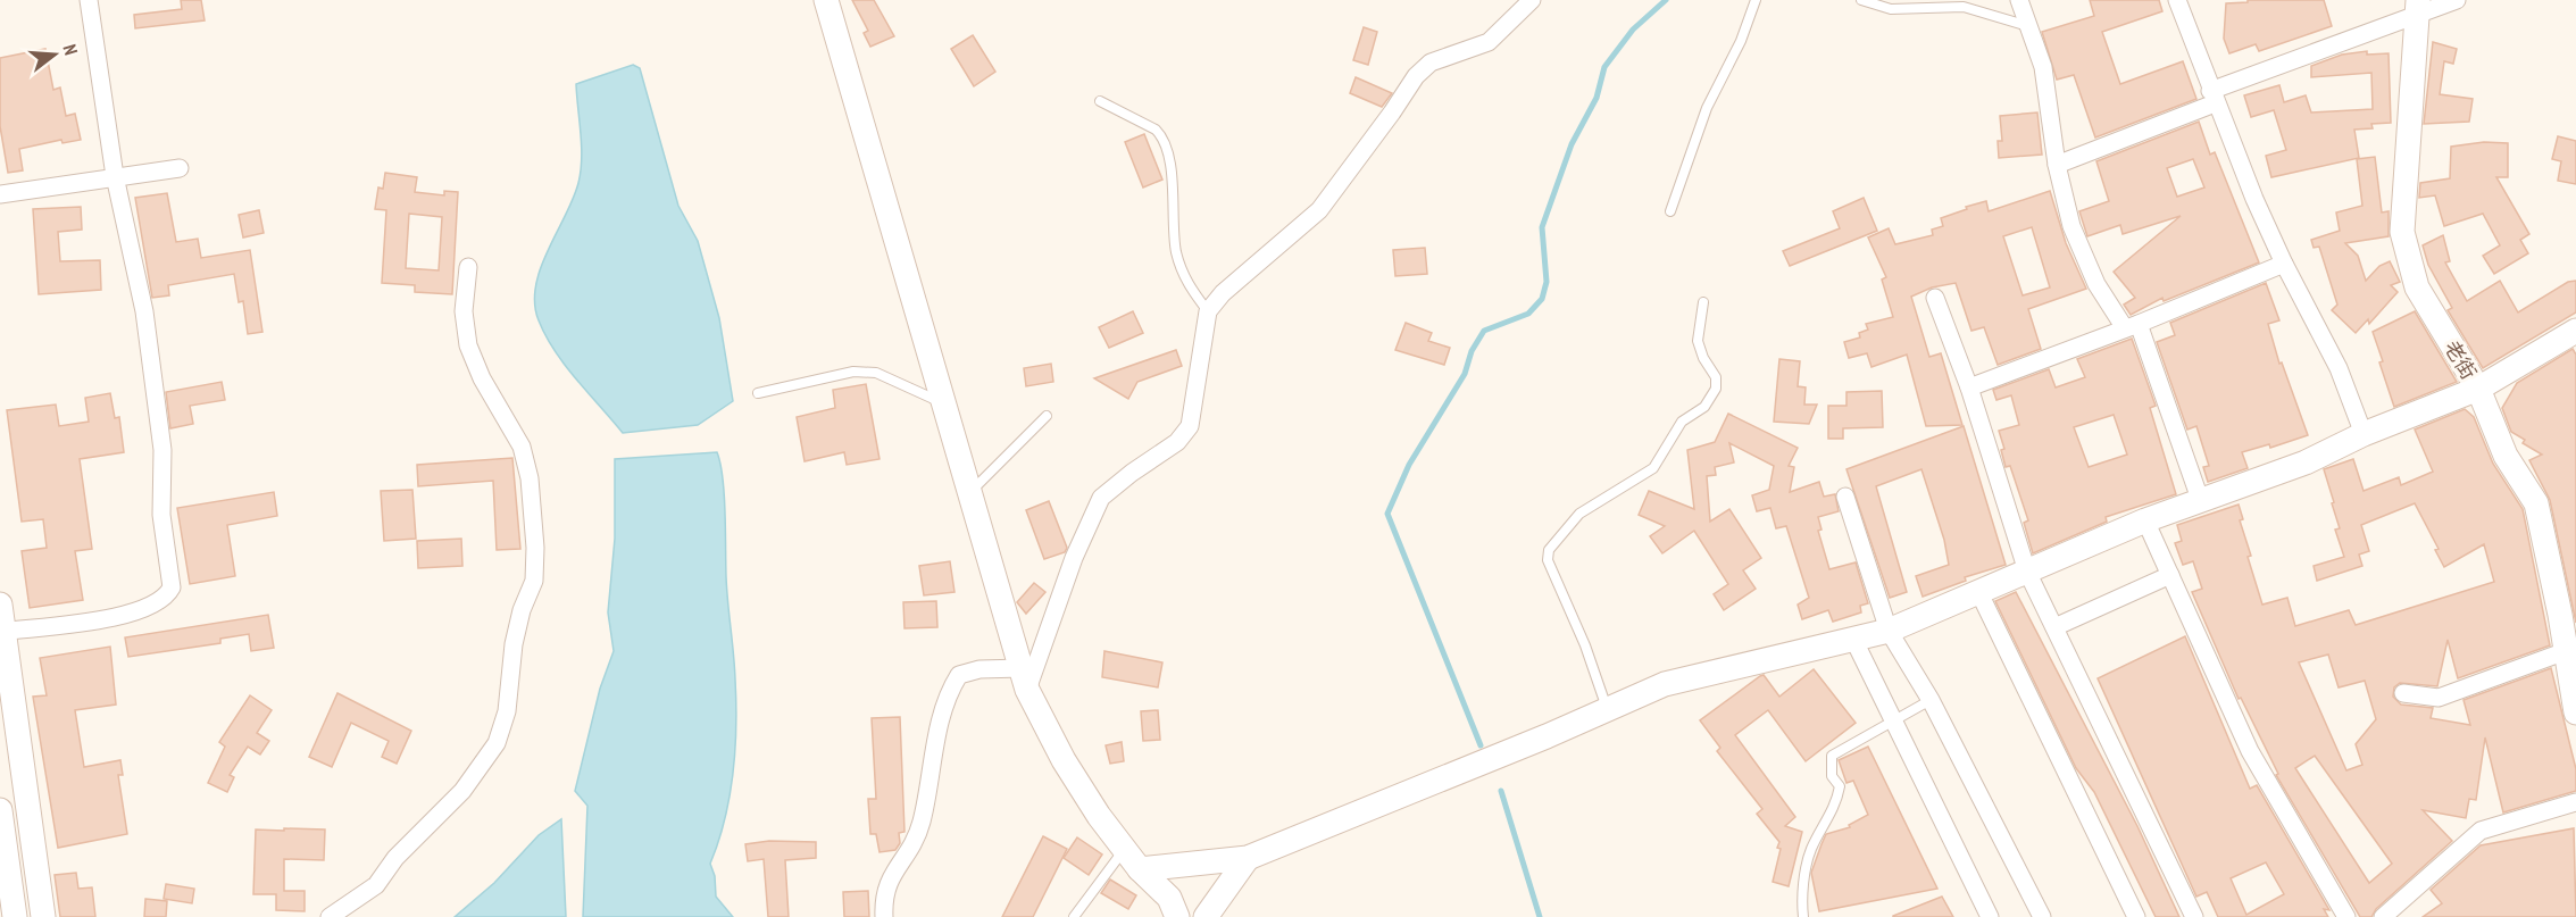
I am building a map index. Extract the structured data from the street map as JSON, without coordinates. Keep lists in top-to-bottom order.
{
  "streets": {
    "main road": ["老街"]
  },
  "north": "right"
}
